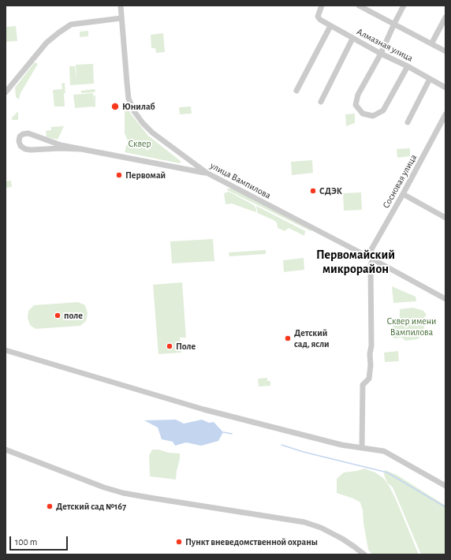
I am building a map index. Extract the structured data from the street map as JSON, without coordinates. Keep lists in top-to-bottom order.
{
  "streets": {
    "street": ["Алмазная улица", "улица Вампилова", "Сосновая улица"]
  },
  "crossings": [
    ["улица Вампилова", "Сосновая улица"]
  ],
  "districts": ["Первомайский микрорайон"],
  "parks": ["Сквер", "Сквер имени Вампилова"],
  "places": [
    "Юнилаб",
    "Первомай",
    "СДЭК",
    "поле",
    "Детский сад, ясли",
    "Поле",
    "Детский сад №167",
    "Пункт вневедомственной охраны"
  ],
  "scale_bar": "100 m"
}
